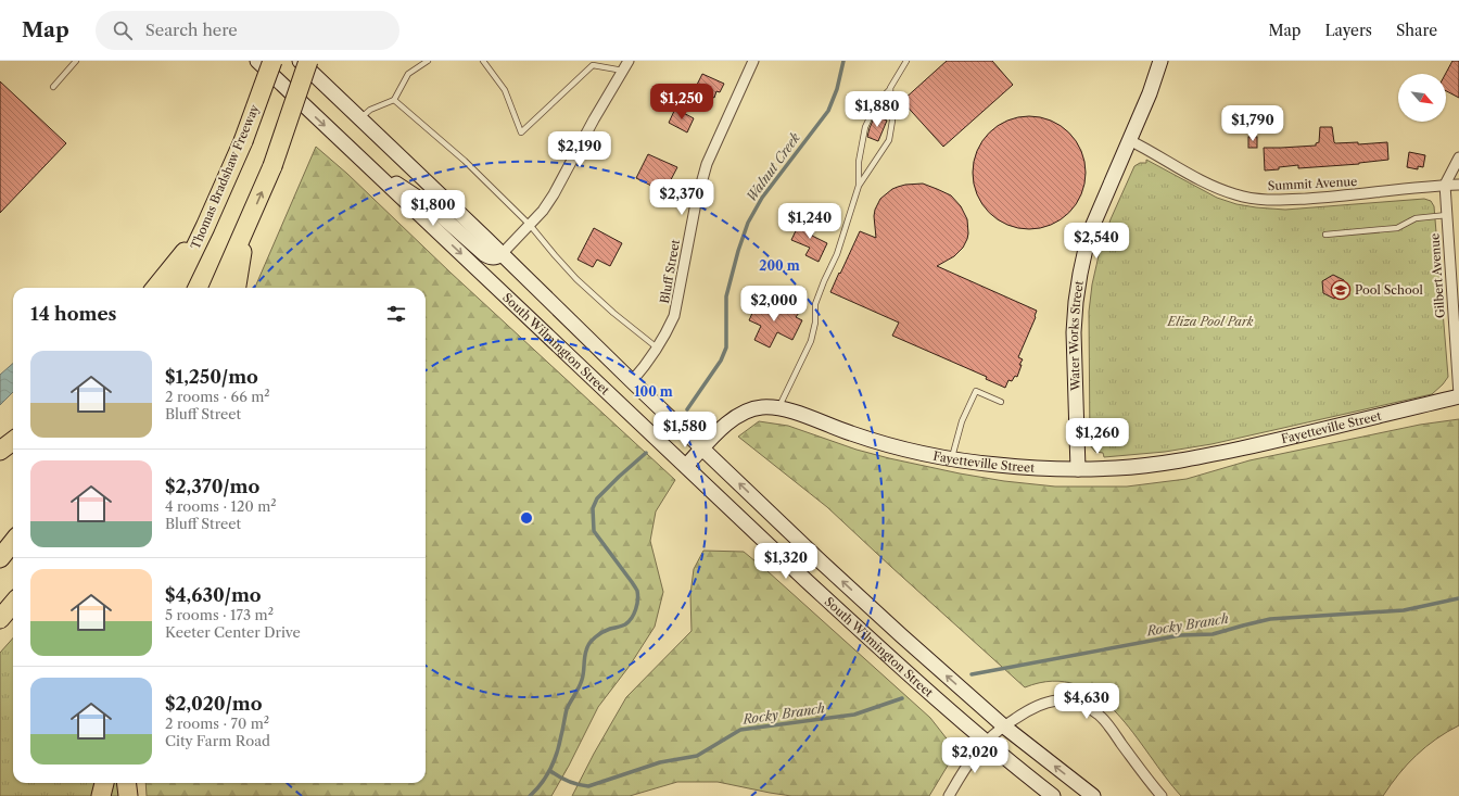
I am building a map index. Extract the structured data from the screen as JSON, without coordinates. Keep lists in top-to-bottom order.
{
  "streets": {
    "highway": ["Thomas Bradshaw Freeway"],
    "main road": ["Water Works Street", "South Wilmington Street", "Fayetteville Street"],
    "street": ["Summit Avenue", "Bluff Street", "Gilbert Avenue"]
  },
  "crossings": [
    ["Summit Avenue", "Gilbert Avenue"],
    ["Summit Avenue", "Water Works Street"],
    ["Bluff Street", "South Wilmington Street"],
    ["Gilbert Avenue", "Fayetteville Street"],
    ["Water Works Street", "Fayetteville Street"],
    ["South Wilmington Street", "Fayetteville Street"]
  ],
  "water": ["Walnut Creek", "Rocky Branch"],
  "parks": ["Eliza Pool Park"],
  "places": {
    "school or university": ["Pool School"]
  },
  "north": "bottom right",
  "page": {
    "header": "Map",
    "search": "Search here",
    "nav": ["Map", "Layers", "Share"],
    "price": [
      "$1,250",
      "$1,880",
      "$1,790",
      "$2,190",
      "$2,370",
      "$1,800",
      "$1,240",
      "$2,540",
      "$2,000",
      "$1,580",
      "$1,260",
      "$1,320",
      "$4,630",
      "$2,020"
    ],
    "heading": "14 homes",
    "list": [
      {
        "name": "$1,250/mo",
        "note": "2 rooms · 66 m² · Bluff Street"
      },
      {
        "name": "$2,370/mo",
        "note": "4 rooms · 120 m² · Bluff Street"
      },
      {
        "name": "$4,630/mo",
        "note": "5 rooms · 173 m² · Keeter Center Drive"
      },
      {
        "name": "$2,020/mo",
        "note": "2 rooms · 70 m² · City Farm Road"
      }
    ]
  },
  "rings": ["200 m", "100 m"]
}
